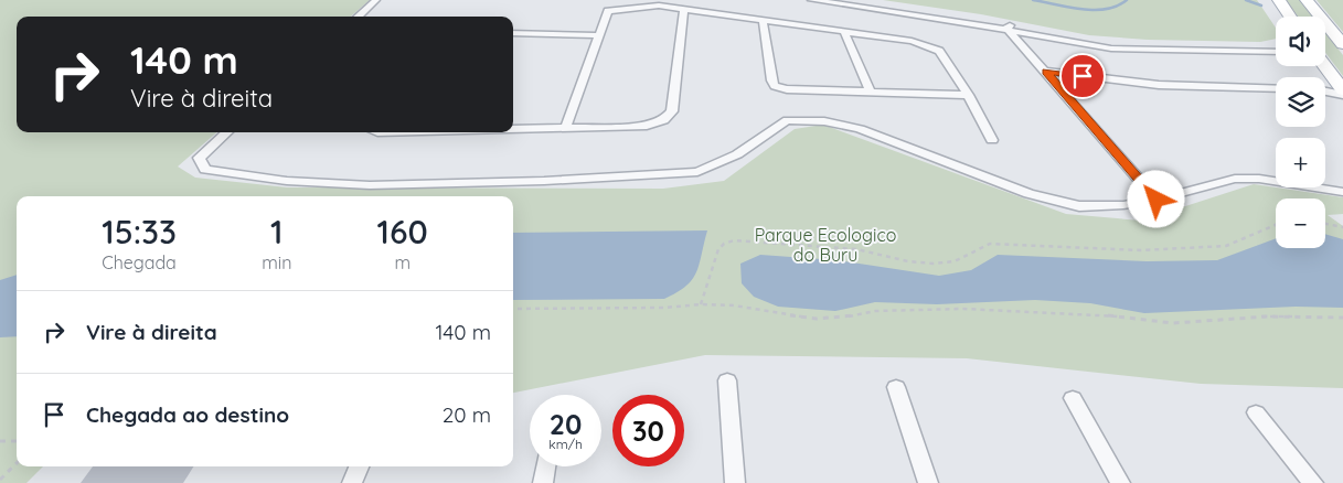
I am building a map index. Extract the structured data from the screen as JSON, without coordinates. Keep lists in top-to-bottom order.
{
  "parks": ["Parque Ecologico do Buru"],
  "page": {
    "map_buttons": ["+", "−"],
    "turn": ["140 m", "Vire à direita"],
    "eta": [
      "15:33",
      "Chegada",
      "1",
      "min",
      "160",
      "m"
    ],
    "list": [
      {
        "name": "Vire à direita",
        "value": "140 m"
      },
      {
        "name": "Chegada ao destino",
        "value": "20 m"
      }
    ],
    "speed": "20 km/h",
    "limit": "30"
  }
}
